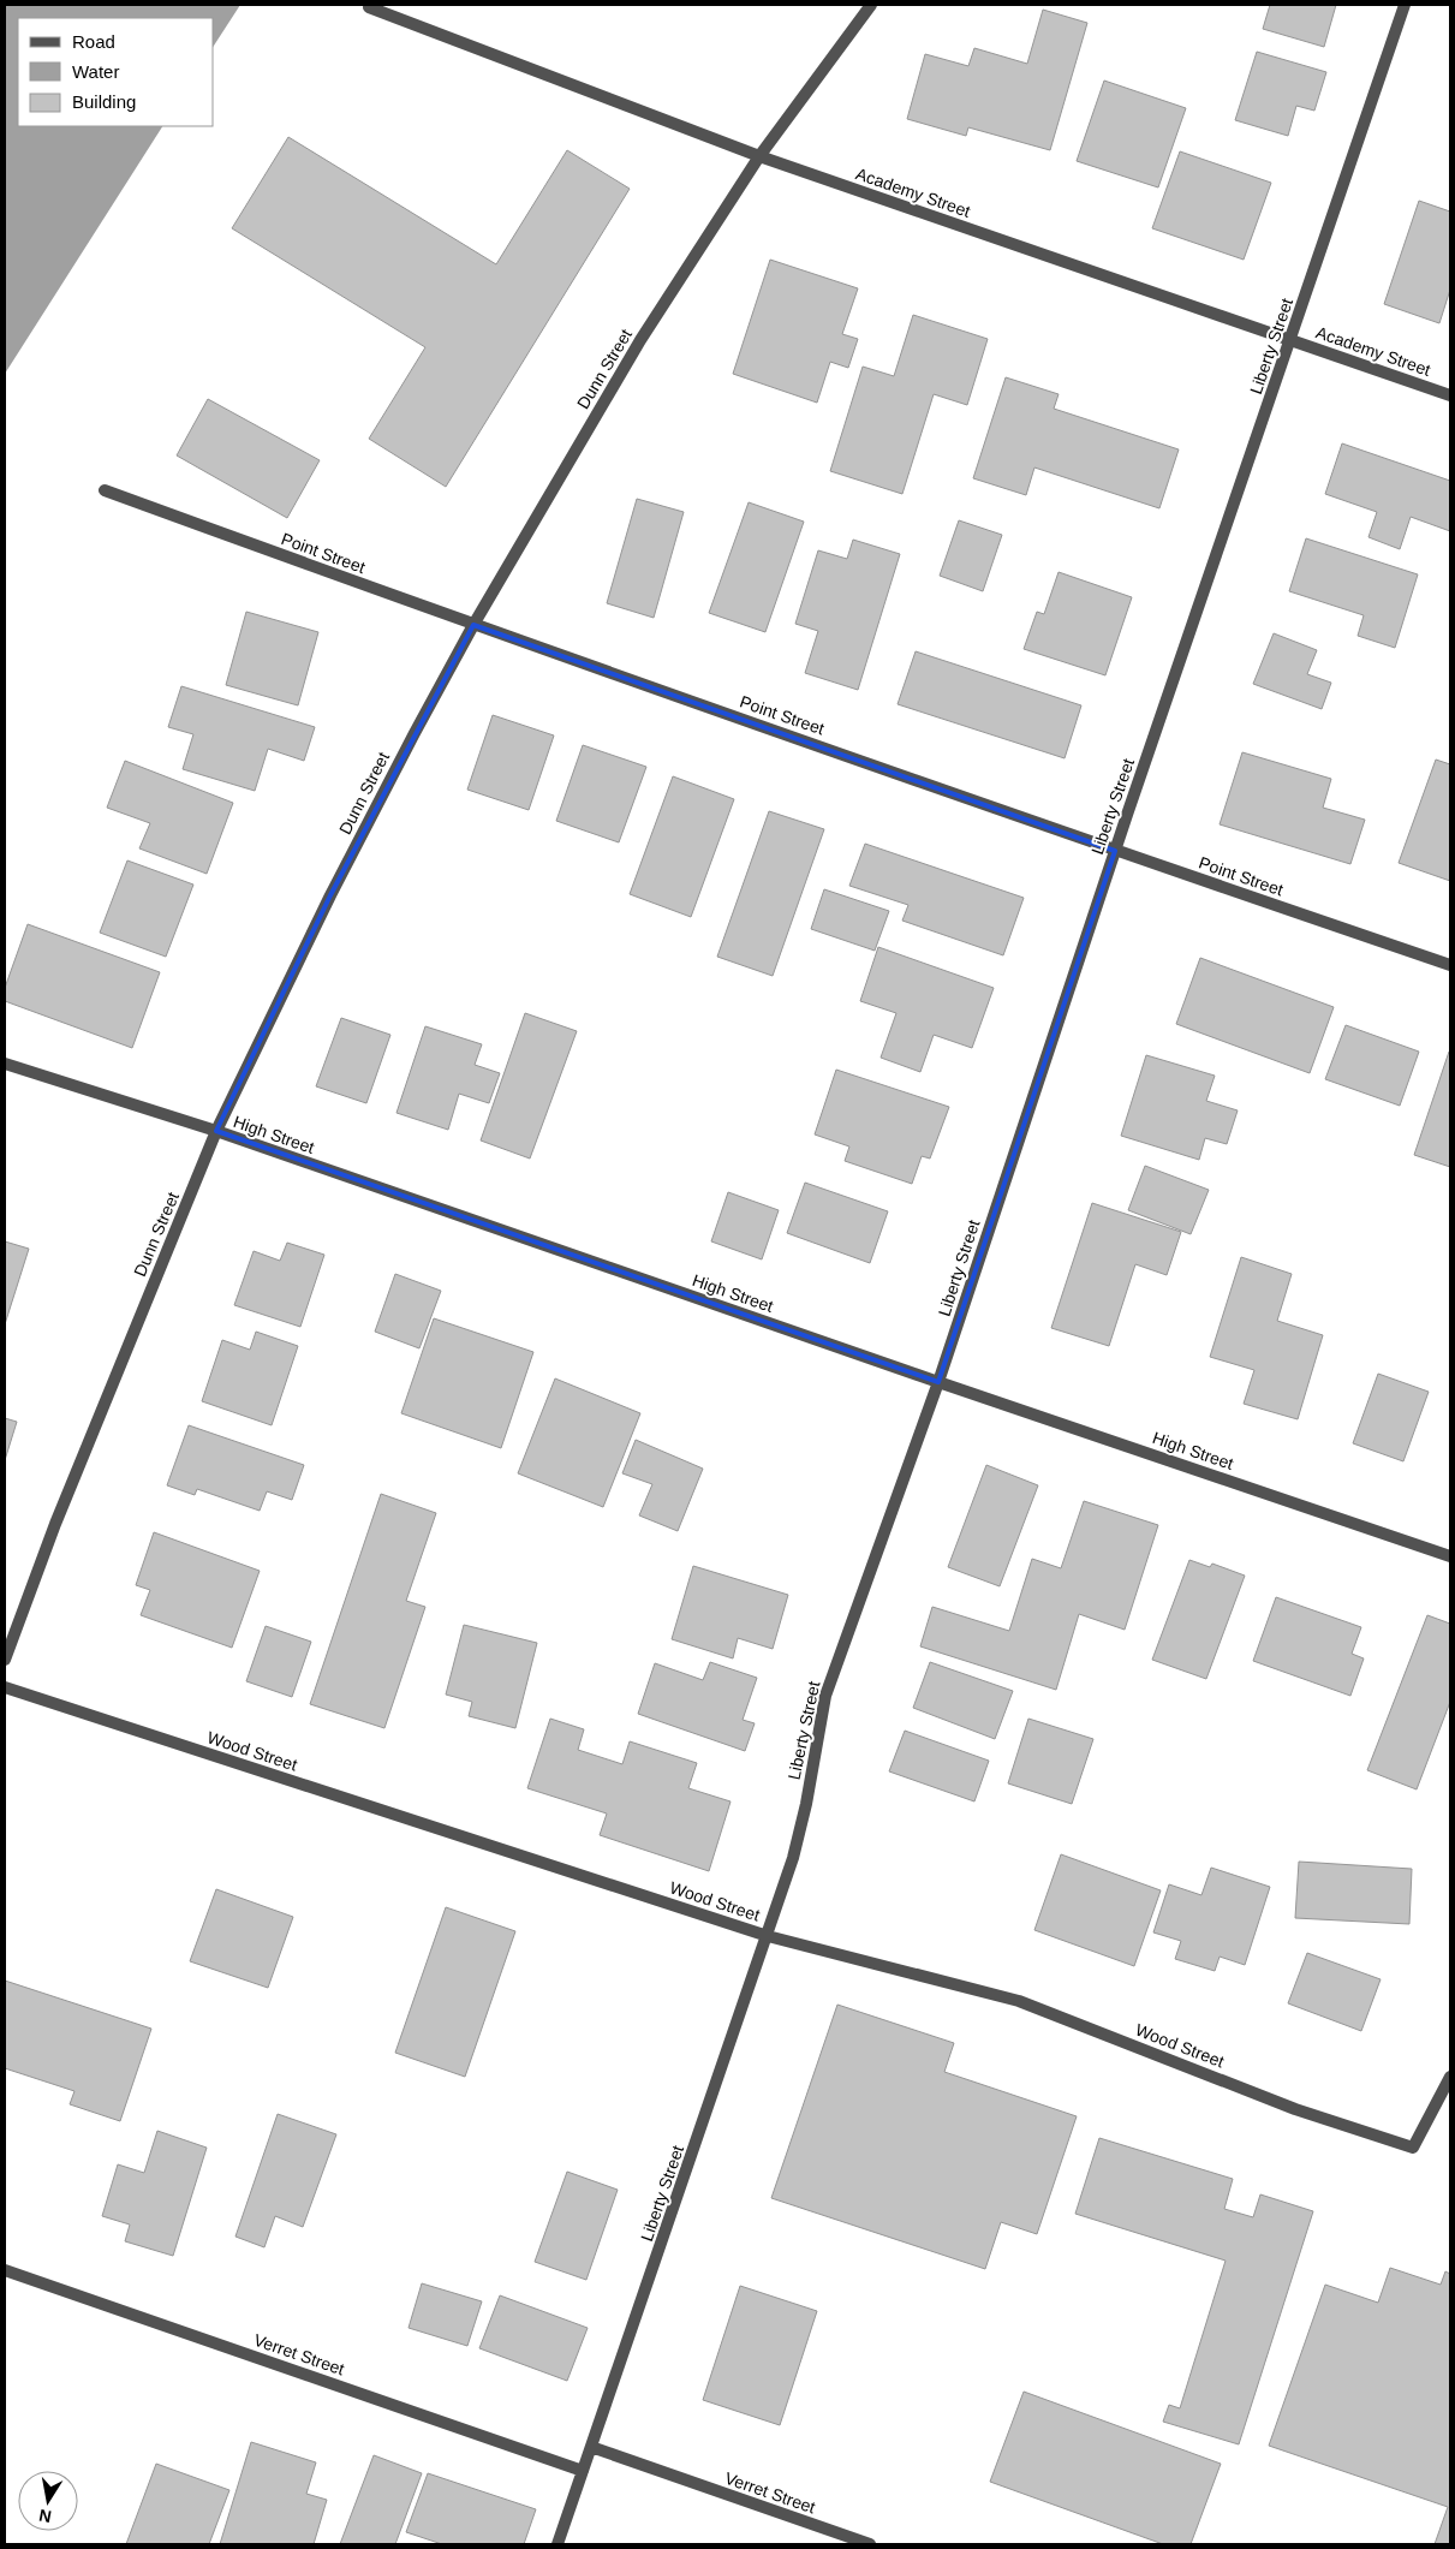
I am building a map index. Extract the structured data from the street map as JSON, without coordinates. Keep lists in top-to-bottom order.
{
  "streets": {
    "street": [
      "Academy Street",
      "Liberty Street",
      "Dunn Street",
      "Point Street",
      "High Street",
      "Wood Street",
      "Verret Street"
    ]
  },
  "crossings": [
    ["Academy Street", "Liberty Street"],
    ["Academy Street", "Dunn Street"],
    ["Liberty Street", "Point Street"],
    ["Liberty Street", "High Street"],
    ["Liberty Street", "Wood Street"],
    ["Liberty Street", "Verret Street"],
    ["Dunn Street", "Point Street"],
    ["Dunn Street", "High Street"]
  ],
  "legend": ["Road", "Water", "Building"],
  "north": "bottom"
}
